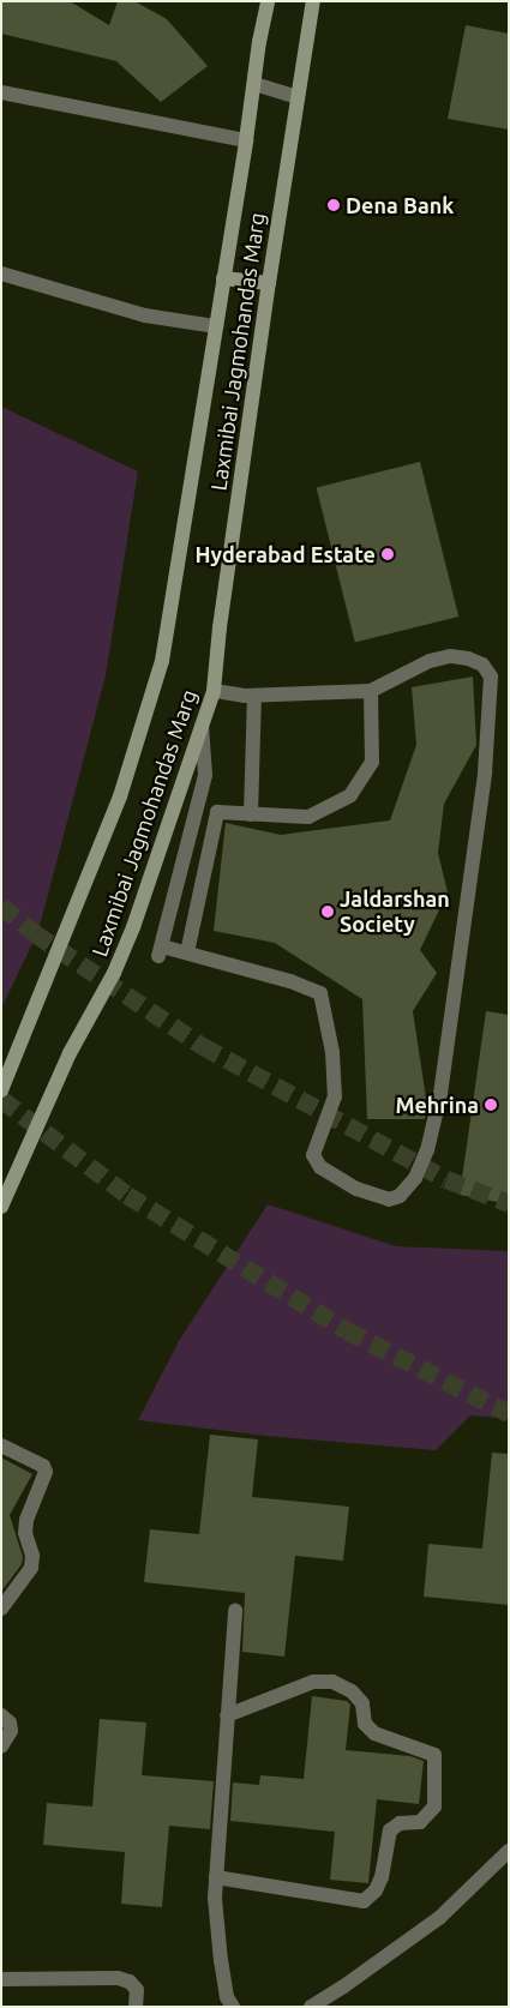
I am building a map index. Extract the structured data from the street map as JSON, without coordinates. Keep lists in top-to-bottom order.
{
  "streets": {
    "main road": ["Laxmibai Jagmohandas Marg"]
  },
  "places": [
    "Dena Bank",
    "Hyderabad Estate",
    "Jaldarshan Society",
    "Mehrina"
  ]
}
